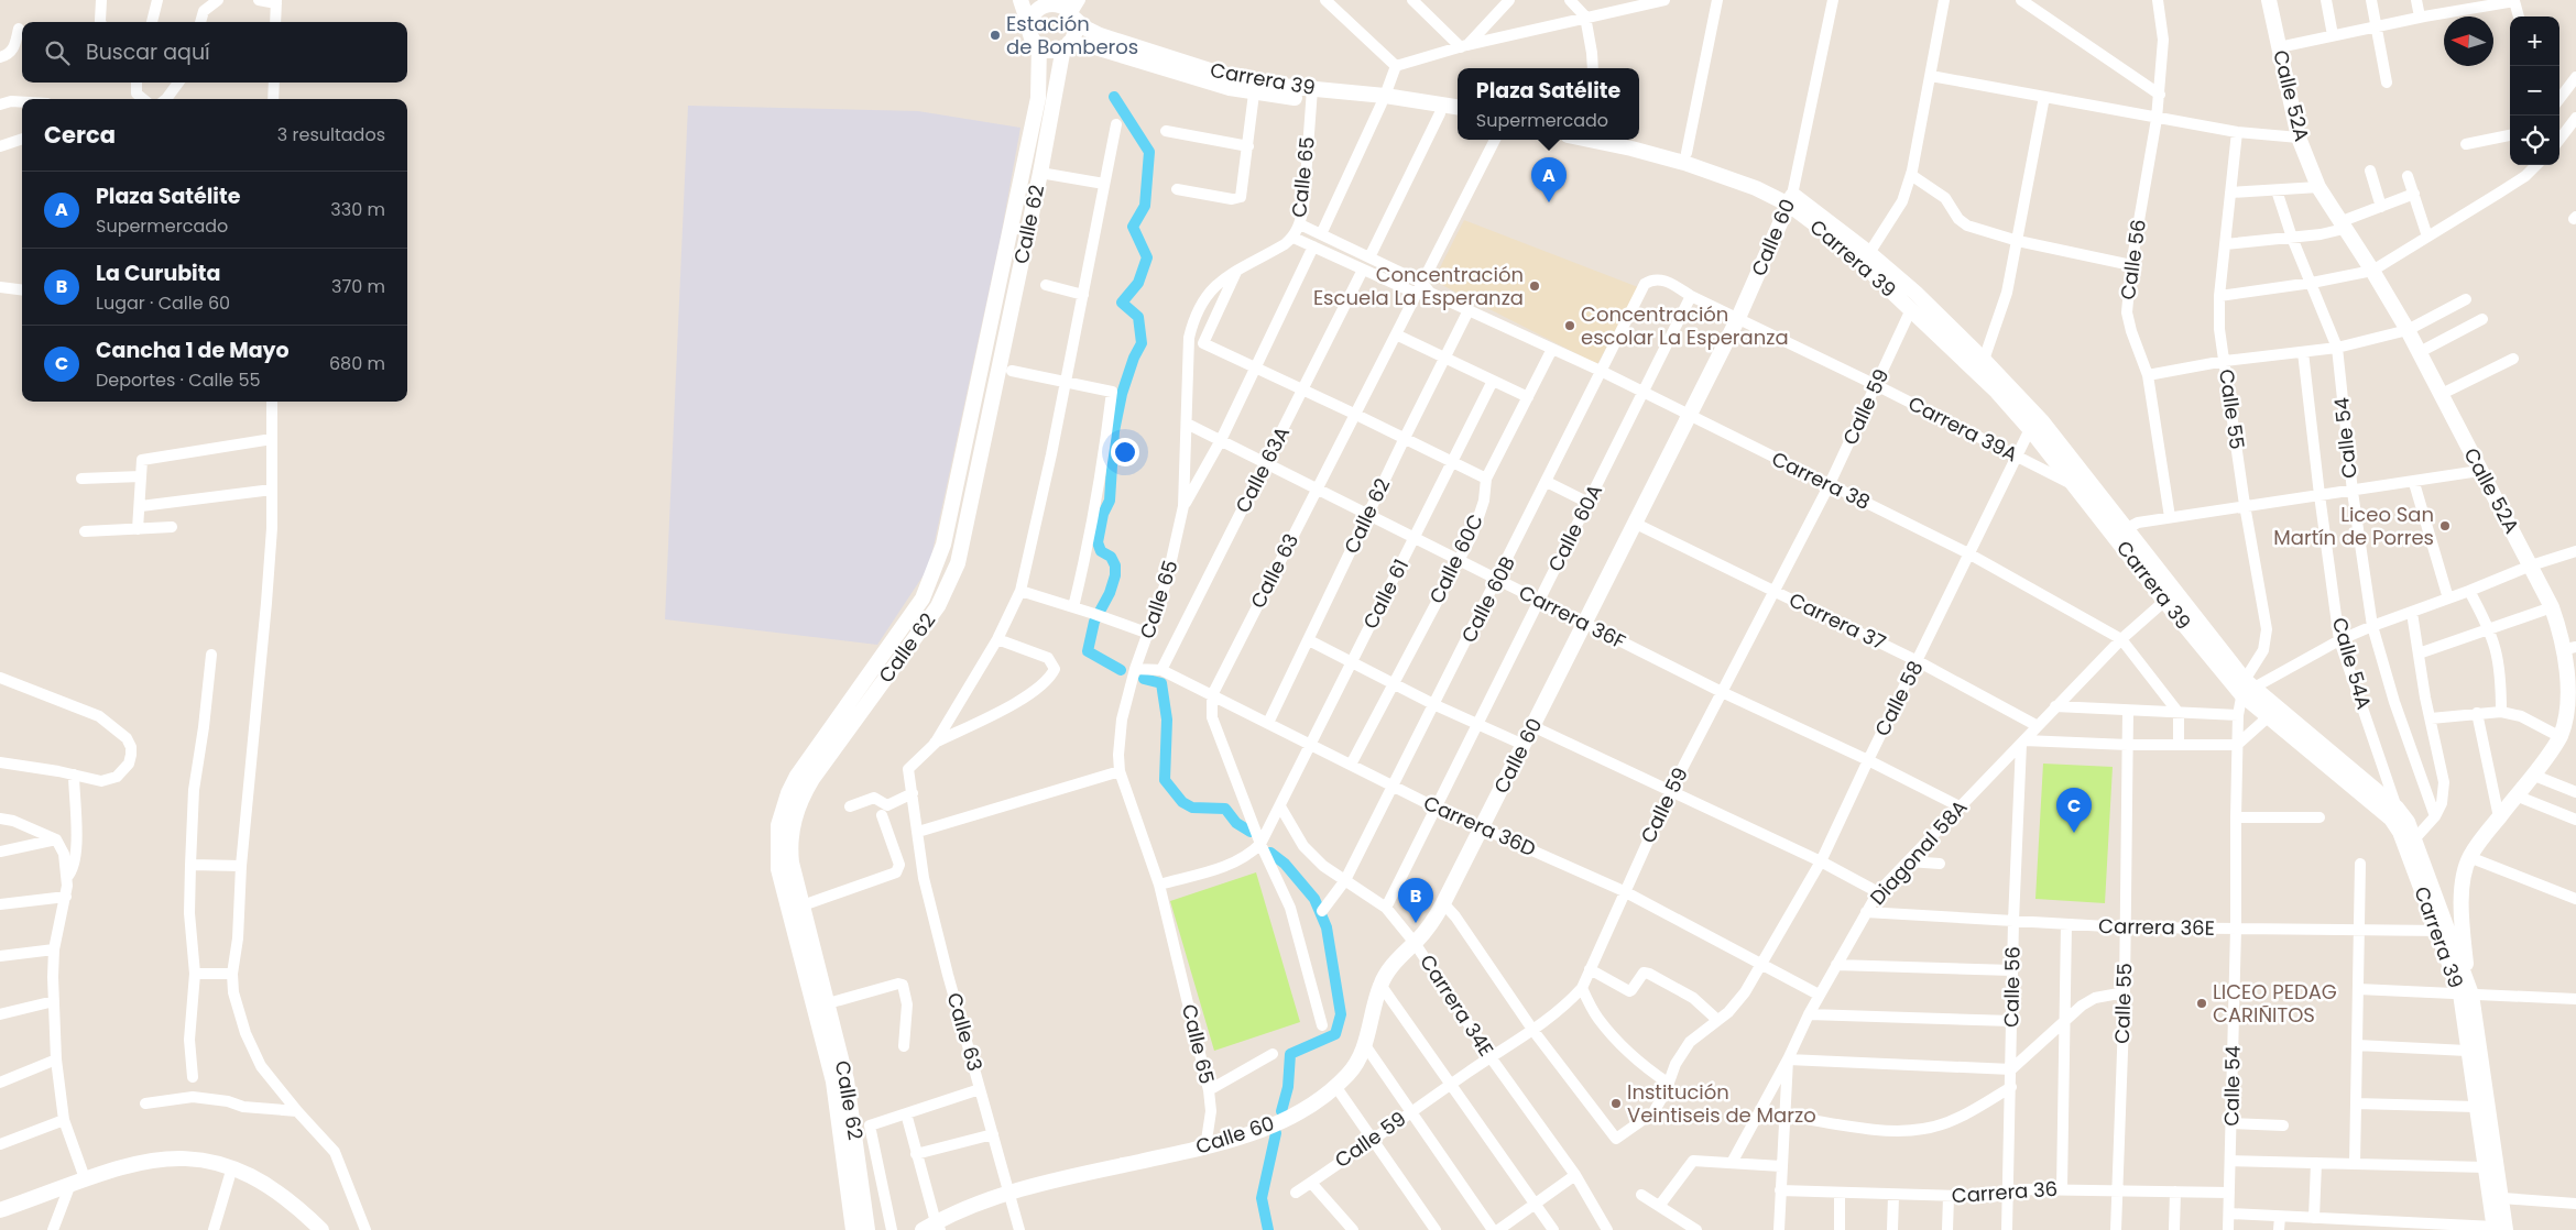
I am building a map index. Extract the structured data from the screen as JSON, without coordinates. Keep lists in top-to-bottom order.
{
  "streets": {
    "main road": [
      "Carrera 39",
      "Calle 52A",
      "Calle 62",
      "Calle 60"
    ],
    "street": [
      "Calle 65",
      "Calle 56",
      "Calle 59",
      "Calle 55",
      "Carrera 39A",
      "Calle 54",
      "Calle 63A",
      "Carrera 38",
      "Calle 60A",
      "Calle 60C",
      "Calle 63",
      "Calle 61",
      "Calle 60B",
      "Carrera 36F",
      "Carrera 37",
      "Calle 54A",
      "Calle 58",
      "Carrera 36D",
      "Diagonal 58A",
      "Carrera 36E",
      "Carrera 34E",
      "Carrera 36"
    ]
  },
  "crossings": [
    ["Carrera 39", "Calle 52A"],
    ["Carrera 39", "Calle 65"],
    ["Carrera 39", "Calle 62"],
    ["Carrera 39", "Calle 60"],
    ["Carrera 39", "Calle 59"],
    ["Carrera 39", "Calle 55"],
    ["Carrera 39", "Carrera 39A"],
    ["Carrera 39", "Calle 54"],
    ["Carrera 39", "Calle 54A"],
    ["Carrera 39", "Calle 58"],
    ["Carrera 39", "Diagonal 58A"],
    ["Carrera 39", "Carrera 36E"],
    ["Calle 65", "Calle 60"],
    ["Calle 65", "Carrera 38"],
    ["Calle 65", "Carrera 36F"],
    ["Calle 65", "Carrera 36D"],
    ["Calle 62", "Carrera 38"],
    ["Calle 62", "Carrera 36F"],
    ["Calle 62", "Carrera 36D"],
    ["Calle 60", "Carrera 39A"],
    ["Calle 60", "Carrera 38"],
    ["Calle 60", "Calle 63"],
    ["Calle 60", "Carrera 36F"],
    ["Calle 60", "Carrera 37"],
    ["Calle 60", "Carrera 36D"],
    ["Calle 60", "Carrera 34E"],
    ["Calle 56", "Diagonal 58A"],
    ["Calle 56", "Carrera 36E"],
    ["Calle 56", "Carrera 36"],
    ["Calle 59", "Carrera 39A"],
    ["Calle 59", "Carrera 38"],
    ["Calle 59", "Carrera 36F"],
    ["Calle 59", "Carrera 37"],
    ["Calle 59", "Calle 58"],
    ["Calle 59", "Carrera 36D"],
    ["Calle 59", "Carrera 34E"],
    ["Calle 55", "Calle 54"],
    ["Calle 55", "Carrera 36E"],
    ["Calle 55", "Carrera 36"],
    ["Carrera 39A", "Calle 60A"],
    ["Carrera 39A", "Calle 60B"],
    ["Carrera 39A", "Calle 58"],
    ["Calle 54", "Carrera 36E"],
    ["Calle 54", "Carrera 36"],
    ["Calle 63A", "Carrera 38"],
    ["Calle 63A", "Carrera 36F"],
    ["Calle 63A", "Carrera 36D"],
    ["Carrera 38", "Calle 60A"],
    ["Carrera 38", "Calle 60C"],
    ["Carrera 38", "Calle 63"],
    ["Carrera 38", "Calle 60B"],
    ["Carrera 38", "Calle 58"],
    ["Carrera 38", "Diagonal 58A"],
    ["Calle 60A", "Carrera 36F"],
    ["Calle 60A", "Carrera 36D"],
    ["Calle 60A", "Carrera 34E"],
    ["Calle 60C", "Carrera 36F"],
    ["Calle 60C", "Carrera 36D"],
    ["Calle 63", "Carrera 36F"],
    ["Calle 63", "Carrera 36D"],
    ["Calle 61", "Carrera 36F"],
    ["Calle 61", "Carrera 36D"],
    ["Calle 61", "Carrera 34E"],
    ["Calle 60B", "Carrera 36F"],
    ["Calle 60B", "Carrera 36D"],
    ["Calle 60B", "Carrera 34E"],
    ["Carrera 36F", "Calle 58"],
    ["Carrera 36F", "Diagonal 58A"],
    ["Carrera 37", "Calle 58"],
    ["Carrera 37", "Diagonal 58A"],
    ["Calle 58", "Carrera 36D"],
    ["Carrera 36D", "Diagonal 58A"],
    ["Diagonal 58A", "Carrera 36E"]
  ],
  "places": [
    "Estación de Bomberos",
    "Concentración Escuela La Esperanza",
    "Concentración escolar La Esperanza",
    "Liceo San Martín de Porres",
    "LICEO PEDAG CARIÑITOS",
    "Institución Veintiseis de Marzo"
  ],
  "north": "left",
  "page": {
    "map_buttons": ["+", "−"],
    "search": "Buscar aquí",
    "popup": ["Plaza Satélite", "Supermercado"],
    "heading": ["Cerca", "3 resultados"],
    "pins": ["A", "C", "B"],
    "list": [
      {
        "mark": "A",
        "name": "Plaza Satélite",
        "note": "Supermercado",
        "value": "330 m"
      },
      {
        "mark": "B",
        "name": "La Curubita",
        "note": "Lugar · Calle 60",
        "value": "370 m"
      },
      {
        "mark": "C",
        "name": "Cancha 1 de Mayo",
        "note": "Deportes · Calle 55",
        "value": "680 m"
      }
    ]
  }
}
